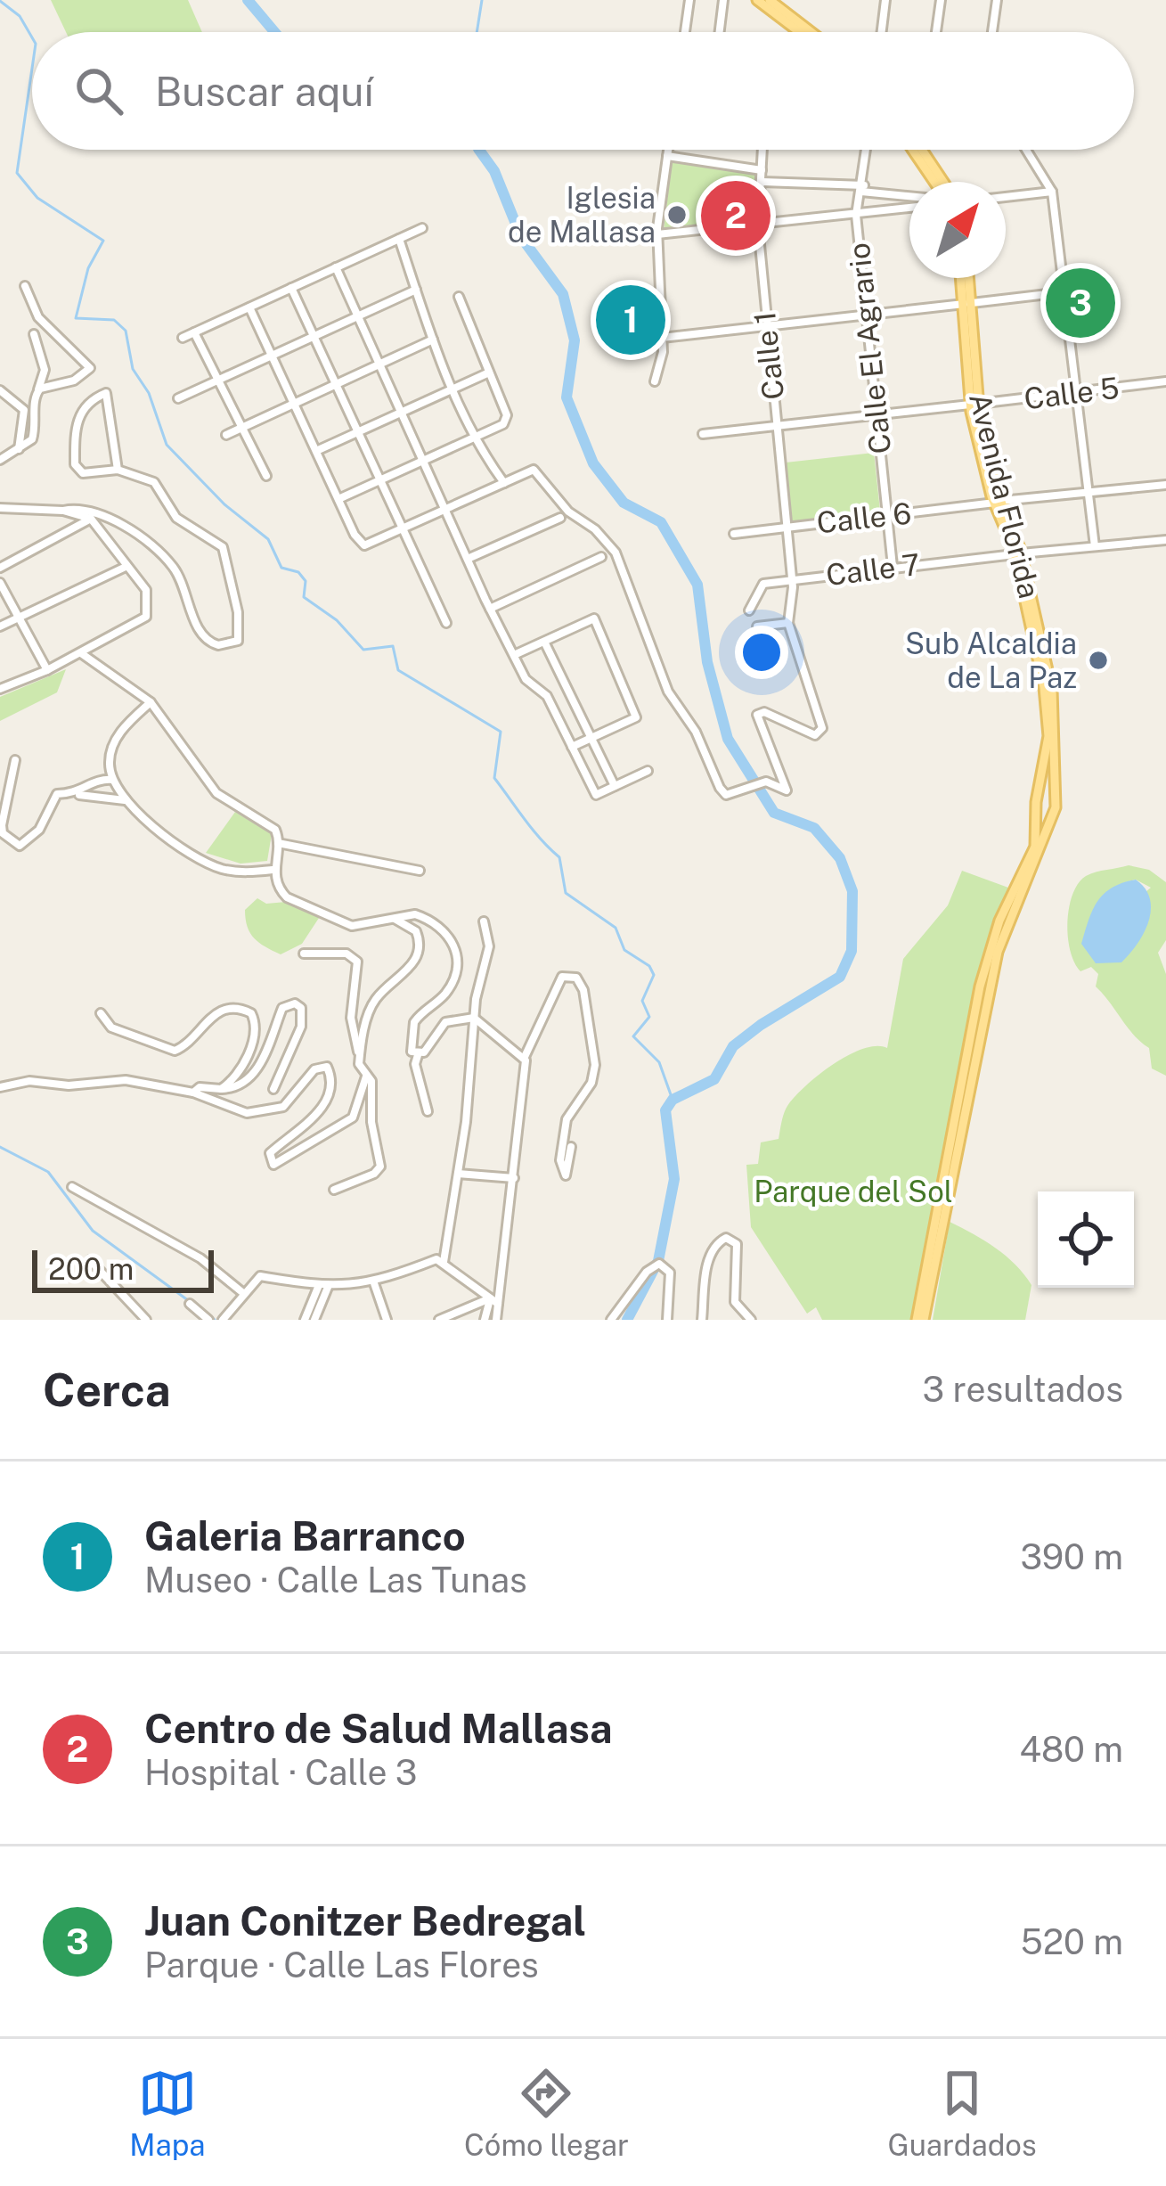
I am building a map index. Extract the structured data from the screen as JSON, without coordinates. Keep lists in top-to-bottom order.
{
  "streets": {
    "main road": ["Avenida Florida"],
    "street": [
      "Calle El Agrario",
      "Calle 1",
      "Calle 5",
      "Calle 6",
      "Calle 7"
    ]
  },
  "crossings": [
    ["Calle El Agrario", "Calle 5"],
    ["Calle El Agrario", "Calle 6"],
    ["Calle El Agrario", "Calle 7"],
    ["Calle 1", "Calle 5"],
    ["Calle 1", "Calle 6"],
    ["Calle 1", "Calle 7"],
    ["Calle 5", "Avenida Florida"],
    ["Avenida Florida", "Calle 6"],
    ["Avenida Florida", "Calle 7"]
  ],
  "parks": ["Parque del Sol"],
  "places": ["Iglesia de Mallasa", "Sub Alcaldia de La Paz"],
  "scale_bar": "200 m",
  "north": "top right",
  "page": {
    "search": "Buscar aquí",
    "pins": ["2", "3", "1"],
    "scale": "200 m",
    "heading": ["Cerca", "3 resultados"],
    "list": [
      {
        "mark": "1",
        "name": "Galeria Barranco",
        "note": "Museo · Calle Las Tunas",
        "value": "390 m"
      },
      {
        "mark": "2",
        "name": "Centro de Salud Mallasa",
        "note": "Hospital · Calle 3",
        "value": "480 m"
      },
      {
        "mark": "3",
        "name": "Juan Conitzer Bedregal",
        "note": "Parque · Calle Las Flores",
        "value": "520 m"
      }
    ],
    "nav": ["Mapa", "Cómo llegar", "Guardados"]
  }
}
